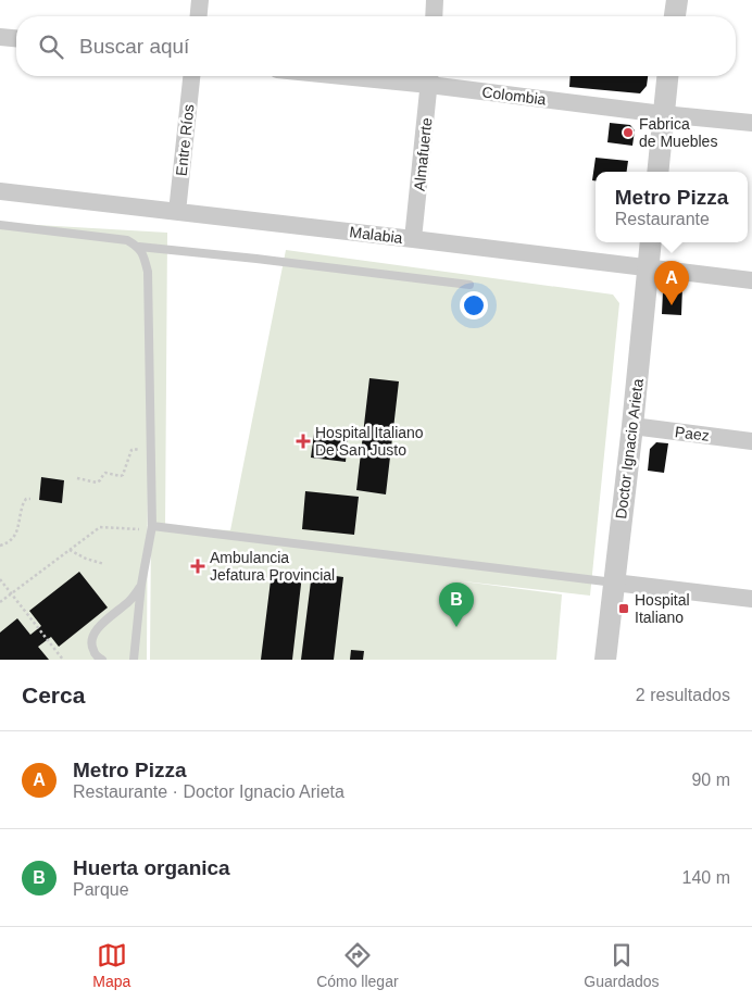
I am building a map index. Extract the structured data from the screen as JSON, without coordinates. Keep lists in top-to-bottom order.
{
  "streets": {
    "street": [
      "Colombia",
      "Entre Ríos",
      "Almafuerte",
      "Malabia",
      "Paez",
      "Doctor Ignacio Arieta"
    ]
  },
  "crossings": [
    ["Colombia", "Almafuerte"],
    ["Entre Ríos", "Malabia"],
    ["Almafuerte", "Malabia"],
    ["Malabia", "Doctor Ignacio Arieta"],
    ["Paez", "Doctor Ignacio Arieta"]
  ],
  "places": {
    "other": ["Fabrica de Muebles"],
    "health": ["Hospital Italiano De San Justo", "Ambulancia Jefatura Provincial"],
    "transit": ["Hospital Italiano"]
  },
  "page": {
    "search": "Buscar aquí",
    "popup": ["Metro Pizza", "Restaurante"],
    "pins": ["A", "B"],
    "heading": ["Cerca", "2 resultados"],
    "list": [
      {
        "mark": "A",
        "name": "Metro Pizza",
        "note": "Restaurante · Doctor Ignacio Arieta",
        "value": "90 m"
      },
      {
        "mark": "B",
        "name": "Huerta organica",
        "note": "Parque",
        "value": "140 m"
      }
    ],
    "nav": ["Mapa", "Cómo llegar", "Guardados"]
  }
}
